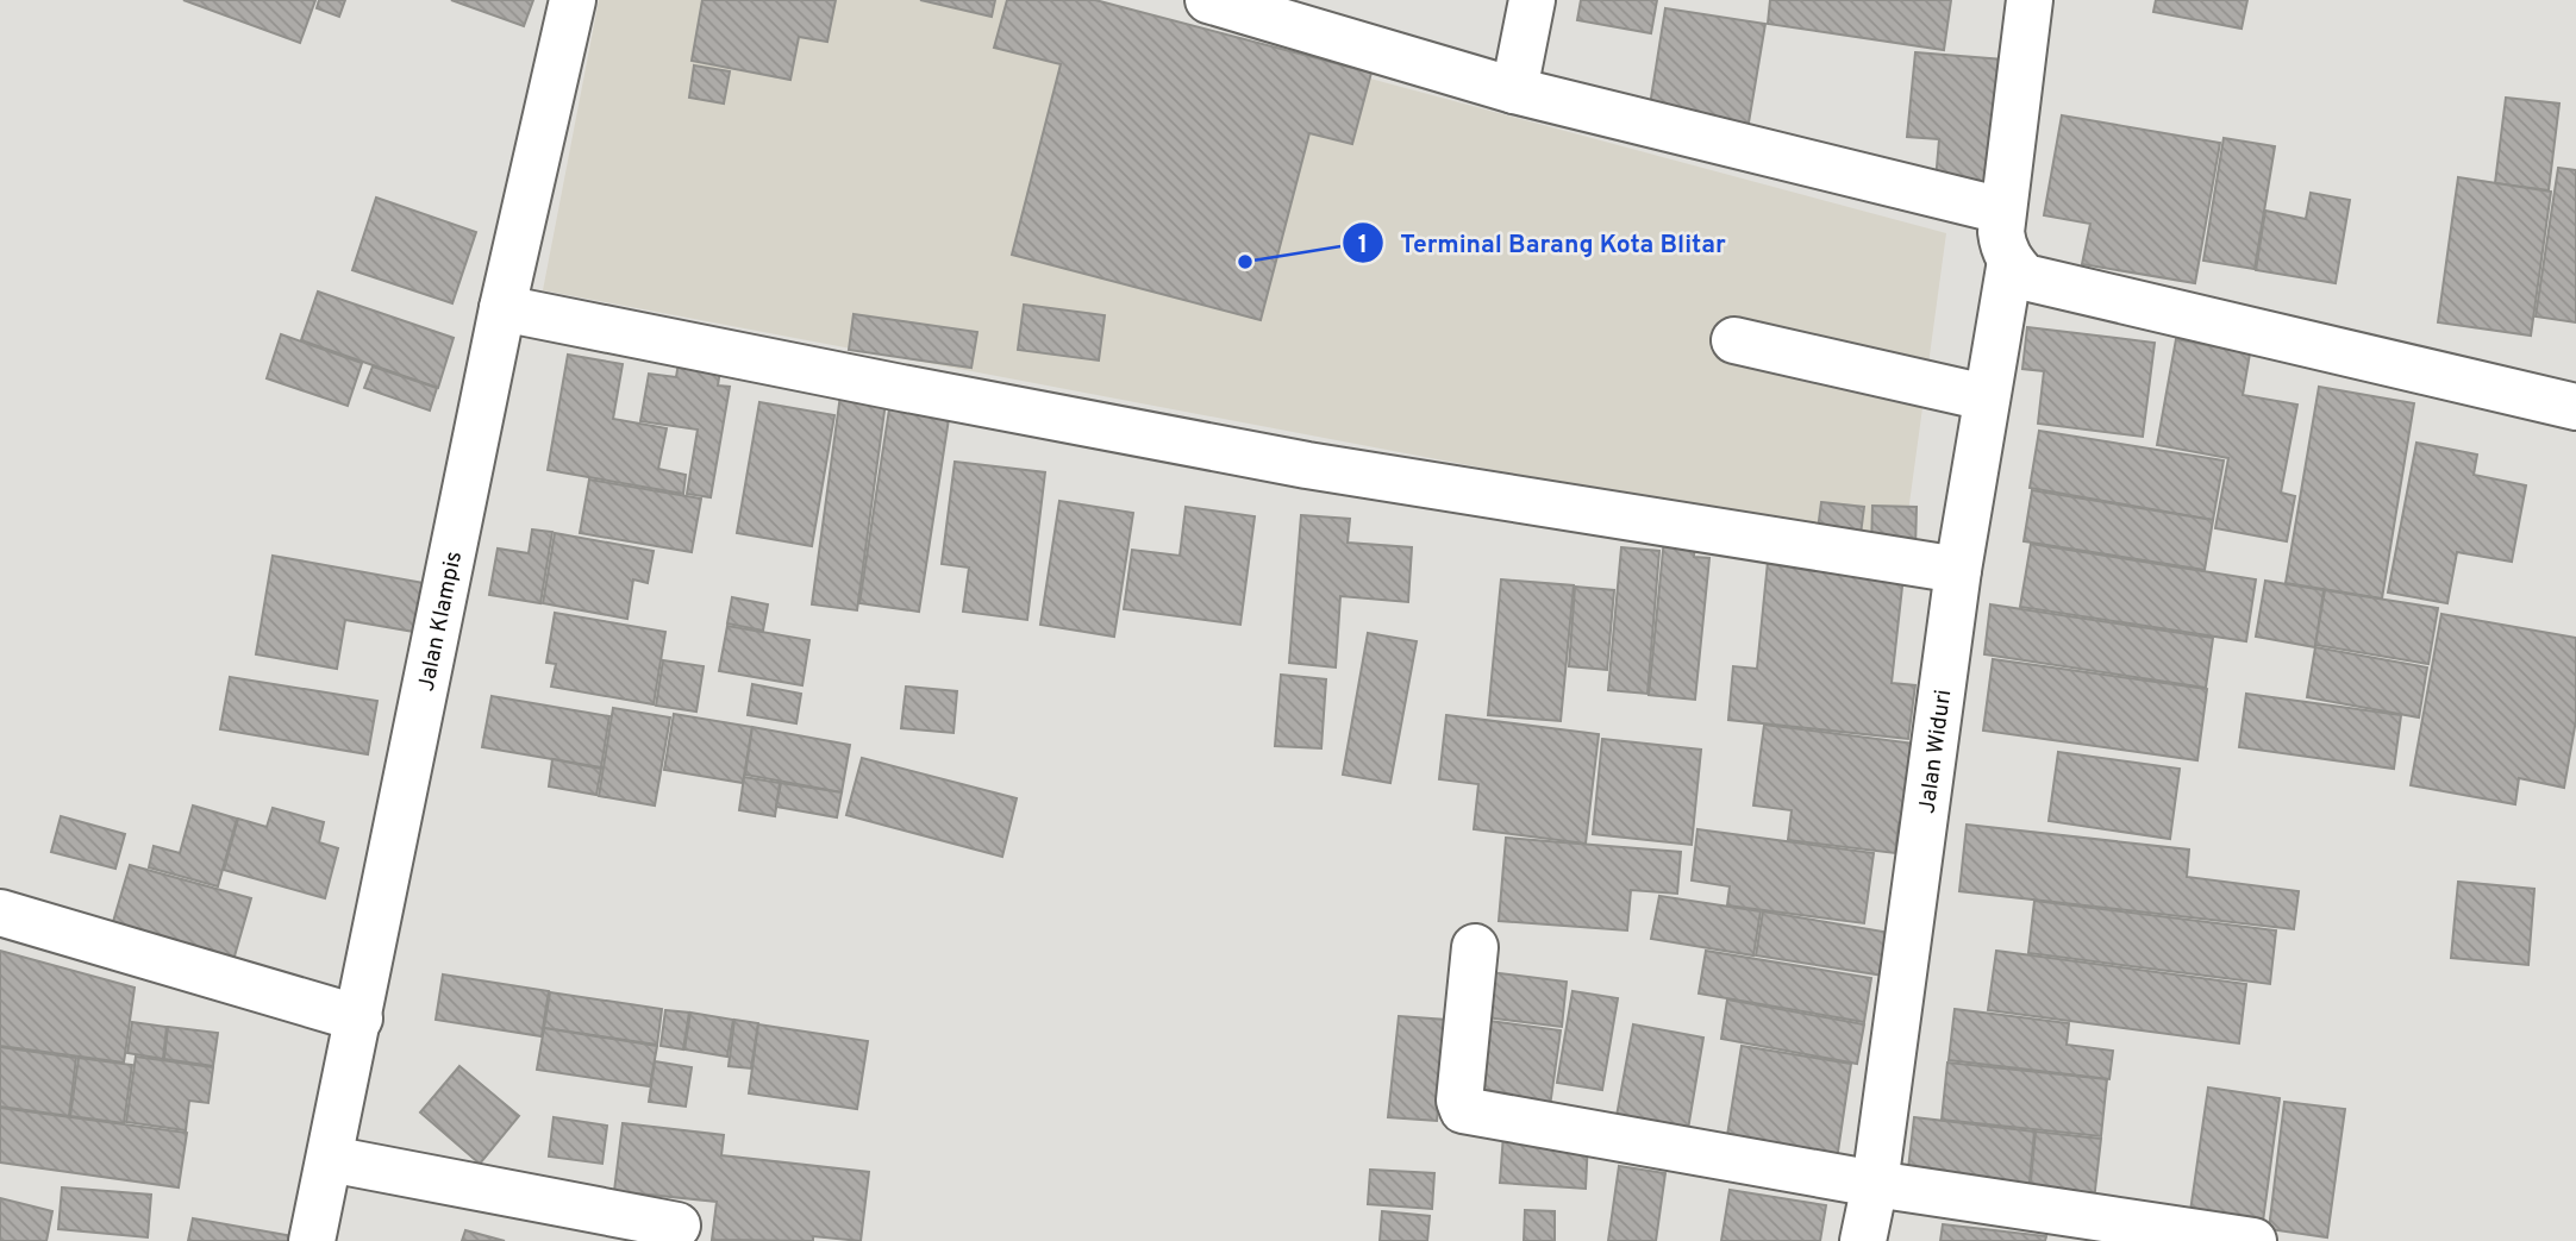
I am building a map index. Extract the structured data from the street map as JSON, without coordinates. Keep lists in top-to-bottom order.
{
  "streets": {
    "street": ["Jalan Klampis", "Jalan Widuri"]
  },
  "places": ["Terminal Barang Kota Blitar"]
}
